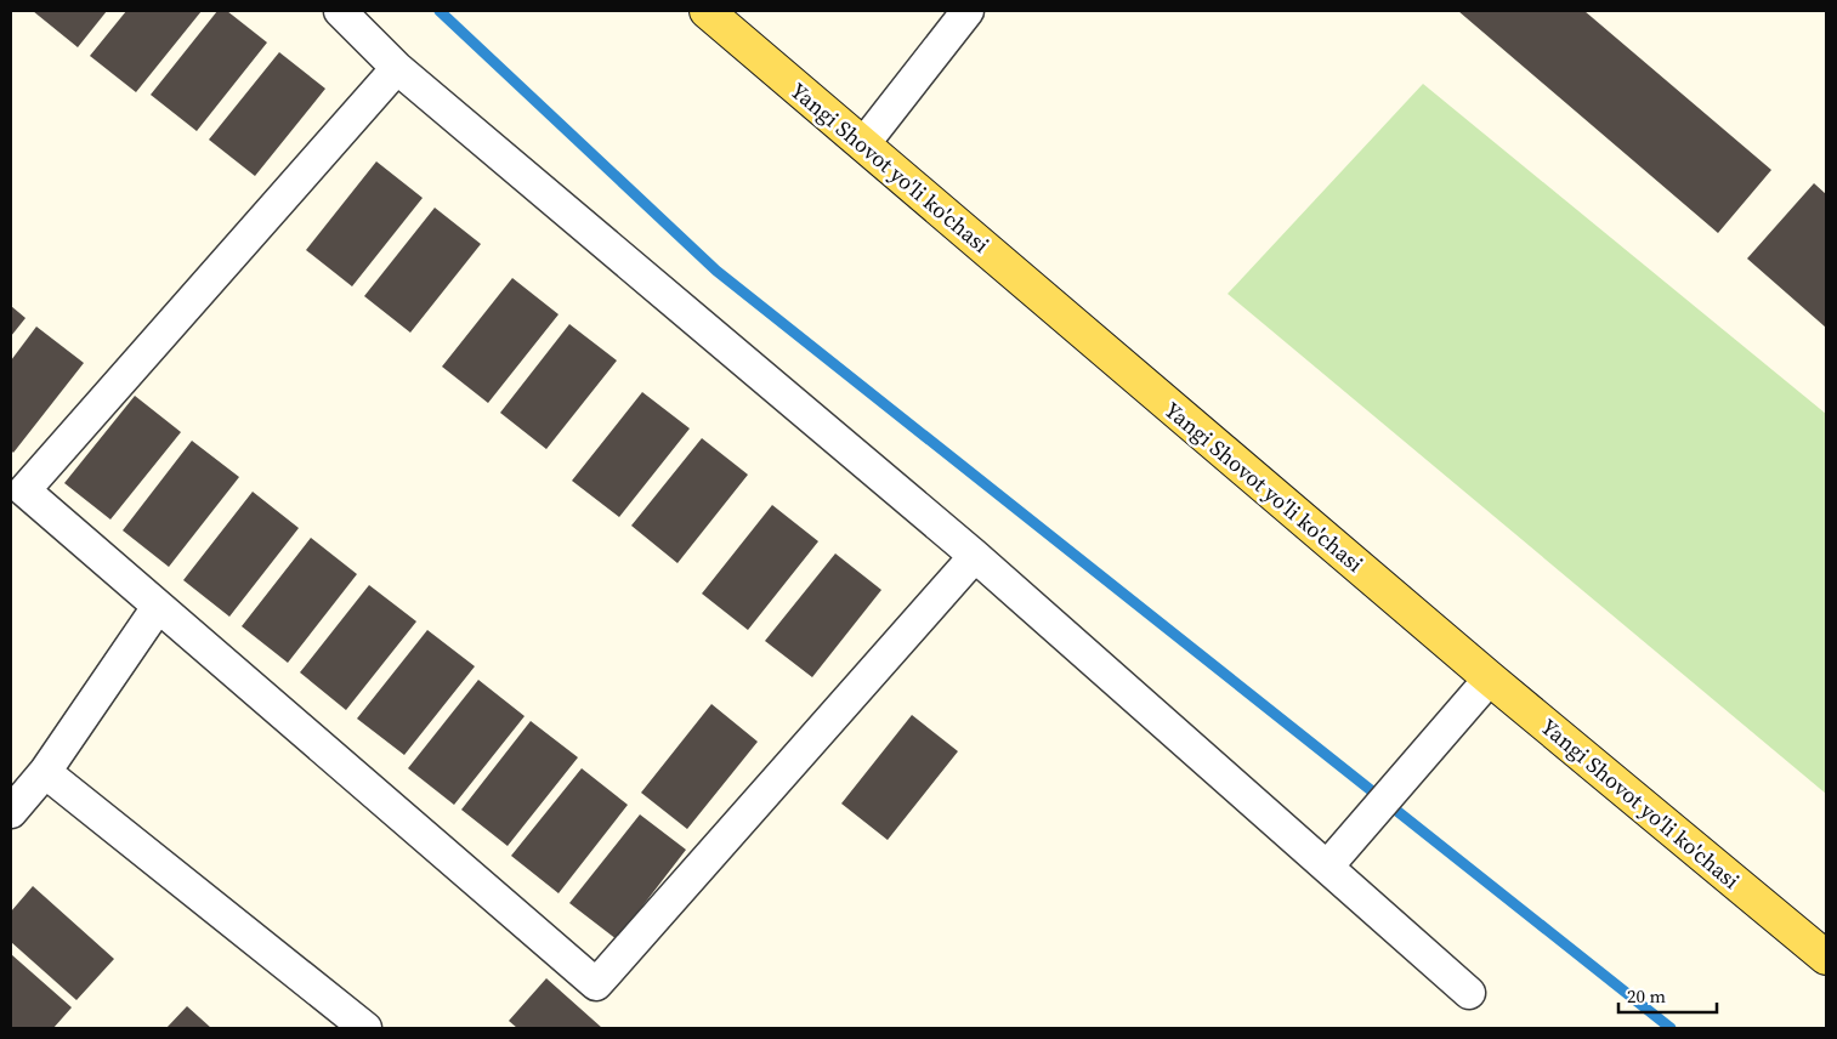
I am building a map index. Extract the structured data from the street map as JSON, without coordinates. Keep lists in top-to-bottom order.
{
  "streets": {
    "main road": ["Yangi Shovot yo'li ko'chasi"]
  },
  "scale_bar": "20 m"
}
